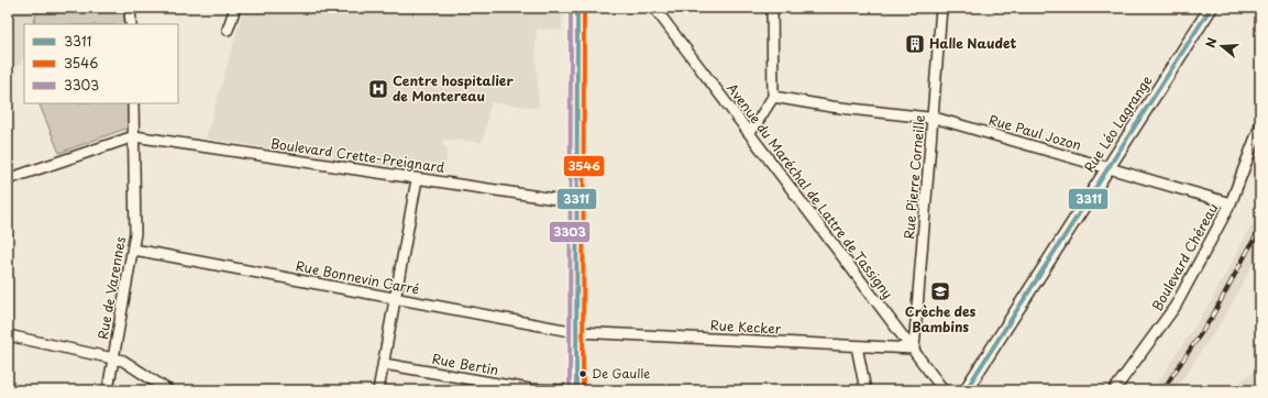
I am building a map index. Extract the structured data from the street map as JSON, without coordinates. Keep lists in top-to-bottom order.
{
  "streets": {
    "main road": ["Rue Léo Lagrange"],
    "street": [
      "Rue Paul Jozon",
      "Boulevard Crette-Preignard",
      "Rue Pierre Corneille",
      "Avenue du Maréchal de Lattre de Tassigny",
      "Boulevard Chéreau",
      "Rue Bonnevin Carré",
      "Rue de Varennes",
      "Rue Kecker",
      "Rue Bertin"
    ]
  },
  "crossings": [
    ["Rue Léo Lagrange", "Rue Paul Jozon"],
    ["Rue Paul Jozon", "Rue Pierre Corneille"],
    ["Rue Paul Jozon", "Boulevard Chéreau"],
    ["Boulevard Crette-Preignard", "Rue de Varennes"],
    ["Rue Pierre Corneille", "Avenue du Maréchal de Lattre de Tassigny"],
    ["Rue Pierre Corneille", "Rue Kecker"],
    ["Avenue du Maréchal de Lattre de Tassigny", "Rue Kecker"],
    ["Rue Bonnevin Carré", "Rue de Varennes"],
    ["Rue Bonnevin Carré", "Rue Kecker"]
  ],
  "places": {
    "building": ["Halle Naudet"],
    "hospital": ["Centre hospitalier de Montereau"],
    "school or university": ["Crèche des Bambins"],
    "other": ["De Gaulle"]
  },
  "lines": ["transit line 3311", "transit line 3546", "transit line 3303"],
  "legend": ["3311", "3546", "3303"],
  "north": "left"
}
